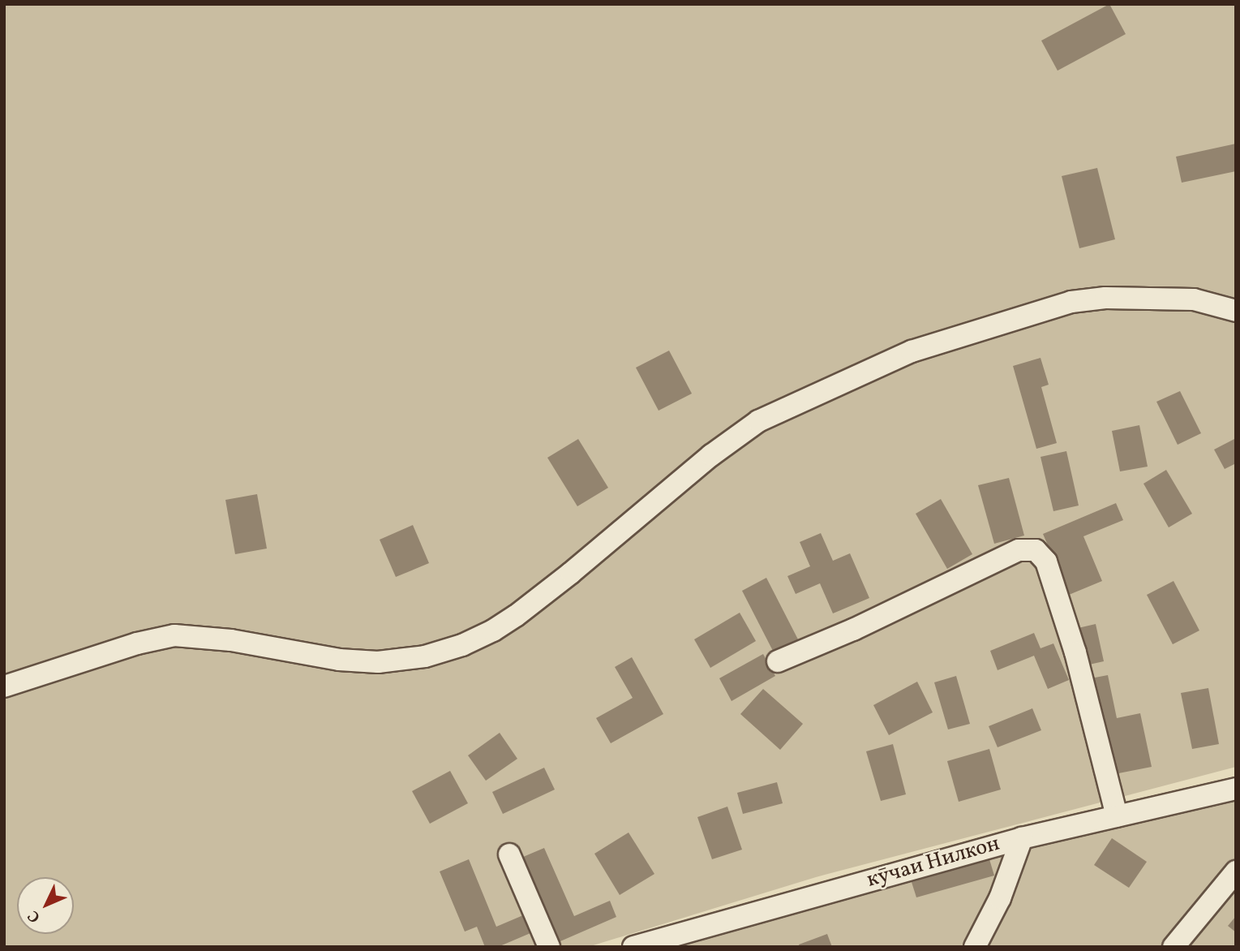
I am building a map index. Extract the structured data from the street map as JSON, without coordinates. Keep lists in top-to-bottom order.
{
  "streets": {
    "street": ["кӯчаи Нилкон"]
  },
  "north": "bottom left"
}
